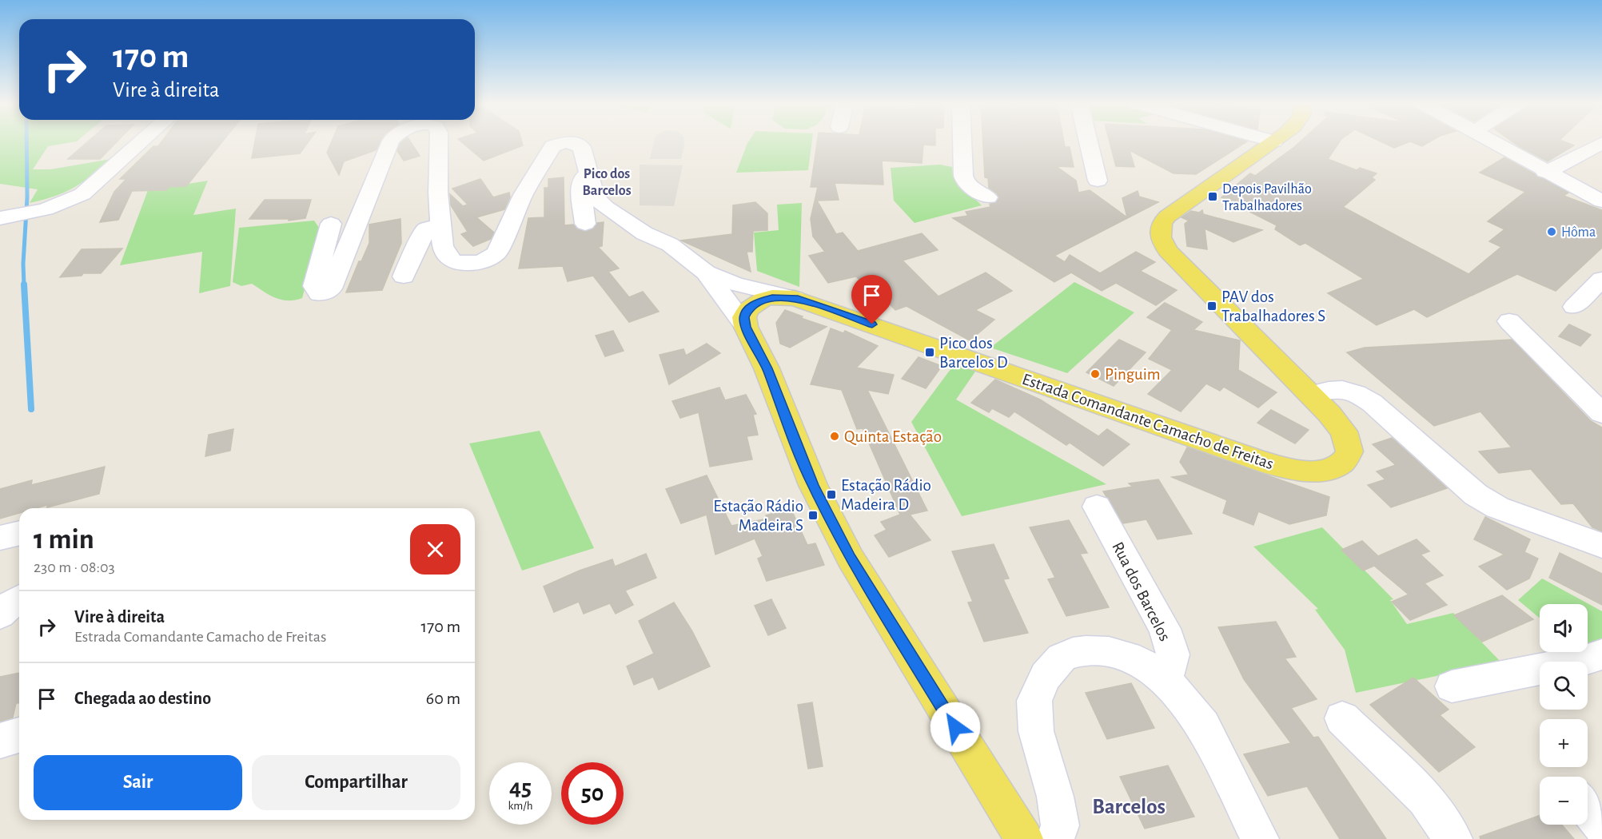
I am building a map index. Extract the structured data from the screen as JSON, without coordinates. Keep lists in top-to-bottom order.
{
  "streets": {
    "main road": ["Estrada Comandante Camacho de Freitas"],
    "street": ["Rua dos Barcelos"]
  },
  "districts": ["Pico dos Barcelos", "Barcelos"],
  "places": {
    "transit": [
      "Depois Pavilhão Trabalhadores",
      "PAV dos Trabalhadores S",
      "Pico dos Barcelos D",
      "Estação Rádio Madeira D",
      "Estação Rádio Madeira S"
    ],
    "other": ["Hôma", "Pinguim", "Quinta Estação"]
  },
  "page": {
    "turn": ["170 m", "Vire à direita"],
    "heading": ["1 min", "230 m · 08:03"],
    "list": [
      {
        "name": "Vire à direita",
        "note": "Estrada Comandante Camacho de Freitas",
        "value": "170 m"
      },
      {
        "name": "Chegada ao destino",
        "value": "60 m"
      }
    ],
    "map_buttons": ["+", "−"],
    "buttons": ["Sair", "Compartilhar"],
    "speed": "45 km/h",
    "limit": "50"
  }
}
